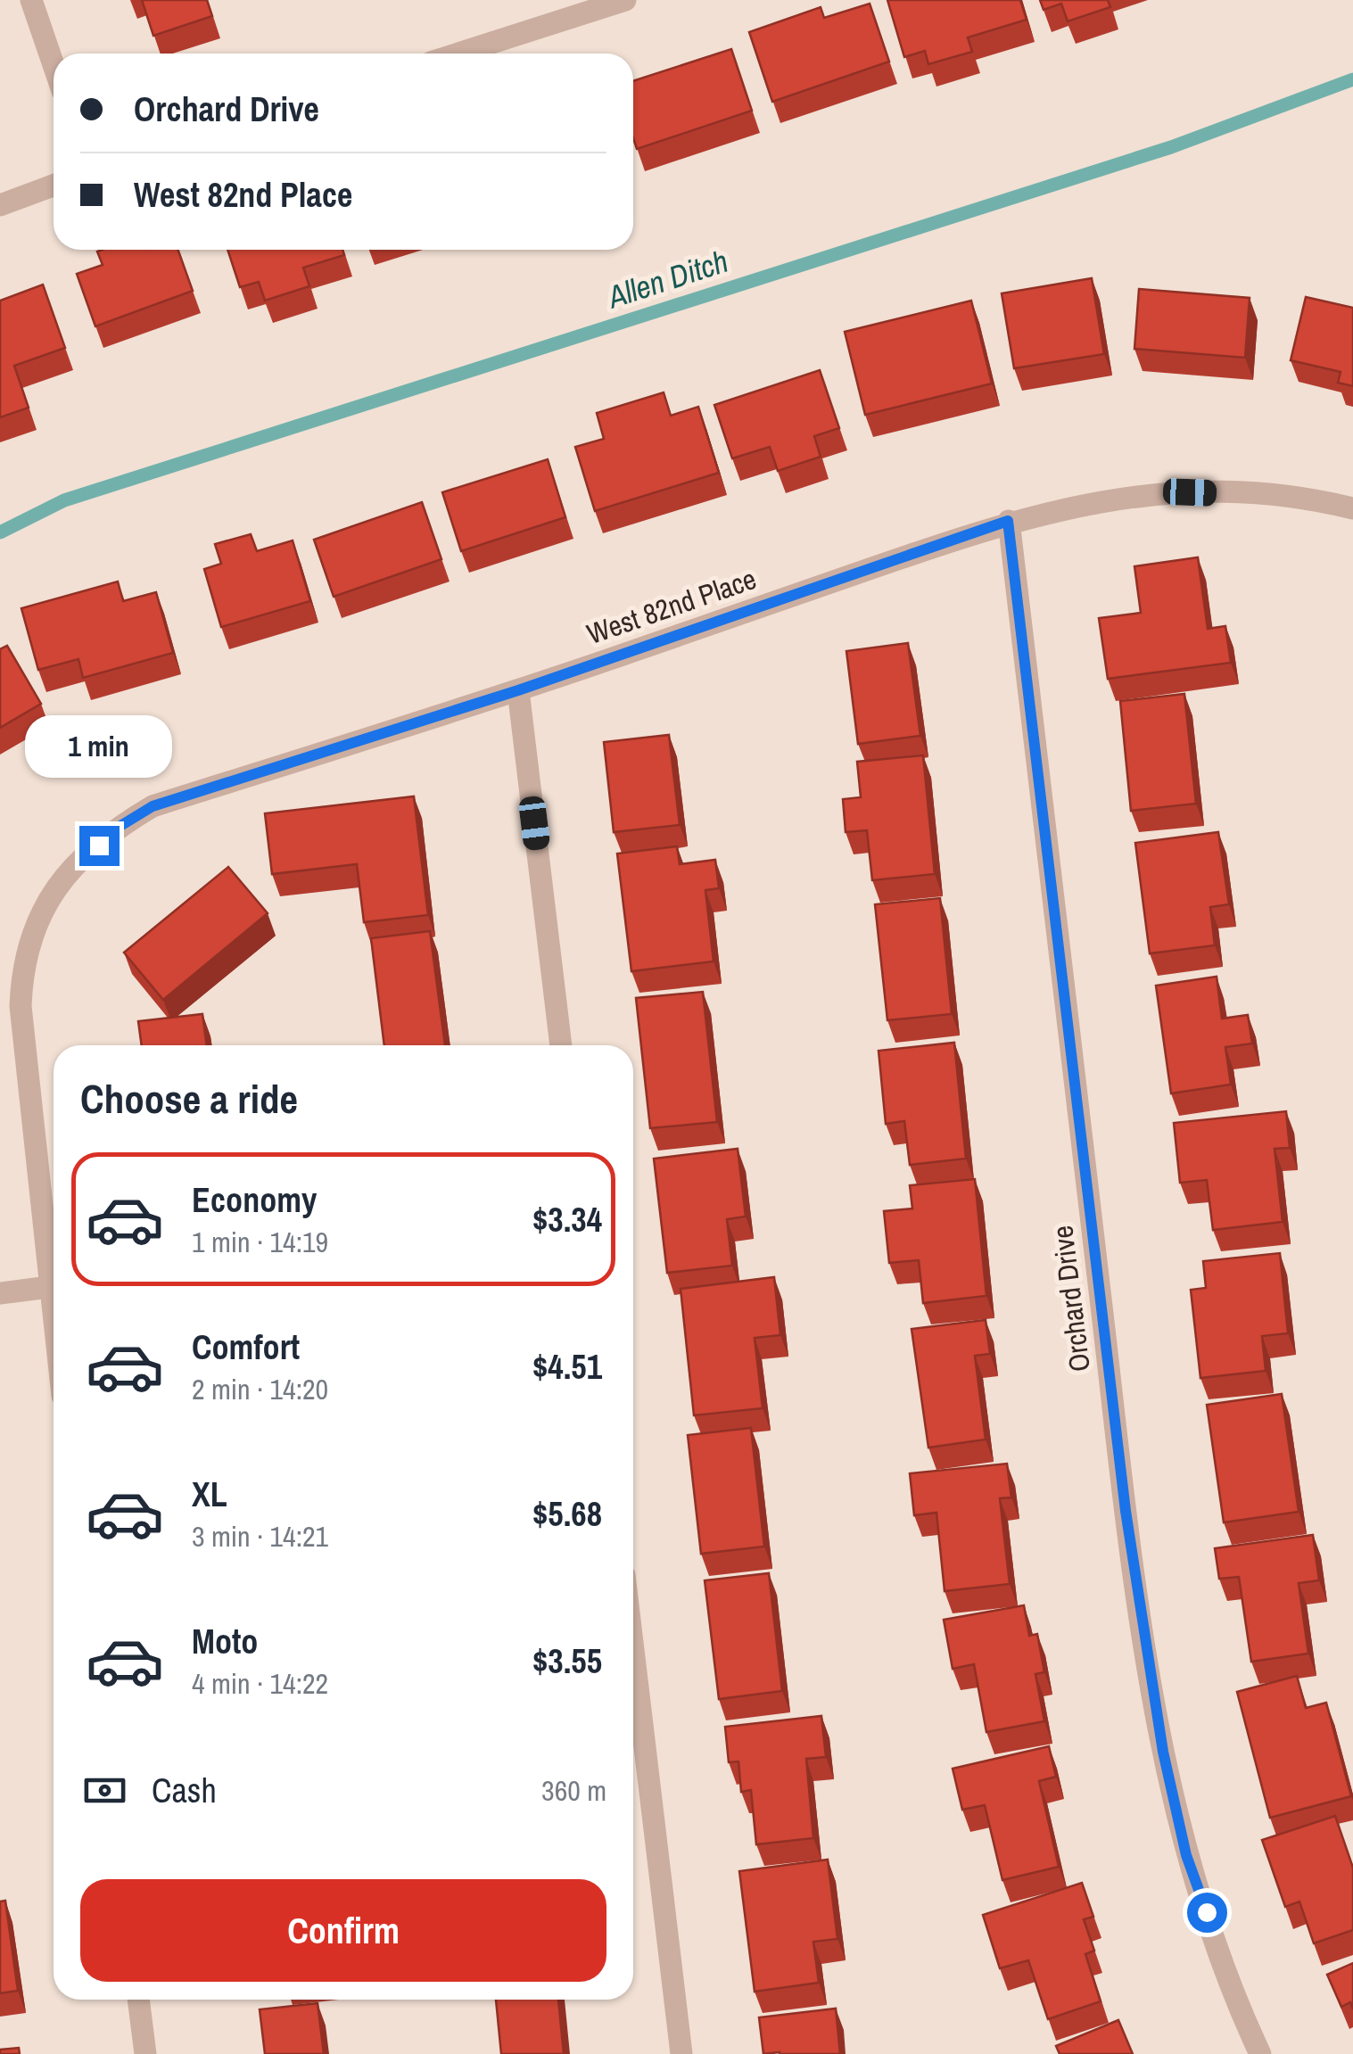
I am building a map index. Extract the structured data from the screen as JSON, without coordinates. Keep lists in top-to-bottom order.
{
  "streets": {
    "street": ["West 82nd Place", "Orchard Drive"]
  },
  "crossings": [
    ["West 82nd Place", "Orchard Drive"]
  ],
  "water": ["Allen Ditch"],
  "page": {
    "banner": ["Orchard Drive", "West 82nd Place"],
    "bubble": "1 min",
    "heading": "Choose a ride",
    "list": [
      {
        "name": "Economy",
        "note": "1 min · 14:19",
        "value": "$3.34"
      },
      {
        "name": "Comfort",
        "note": "2 min · 14:20",
        "value": "$4.51"
      },
      {
        "name": "XL",
        "note": "3 min · 14:21",
        "value": "$5.68"
      },
      {
        "name": "Moto",
        "note": "4 min · 14:22",
        "value": "$3.55"
      }
    ],
    "pay": ["Cash", "360 m"],
    "buttons": "Confirm"
  }
}
